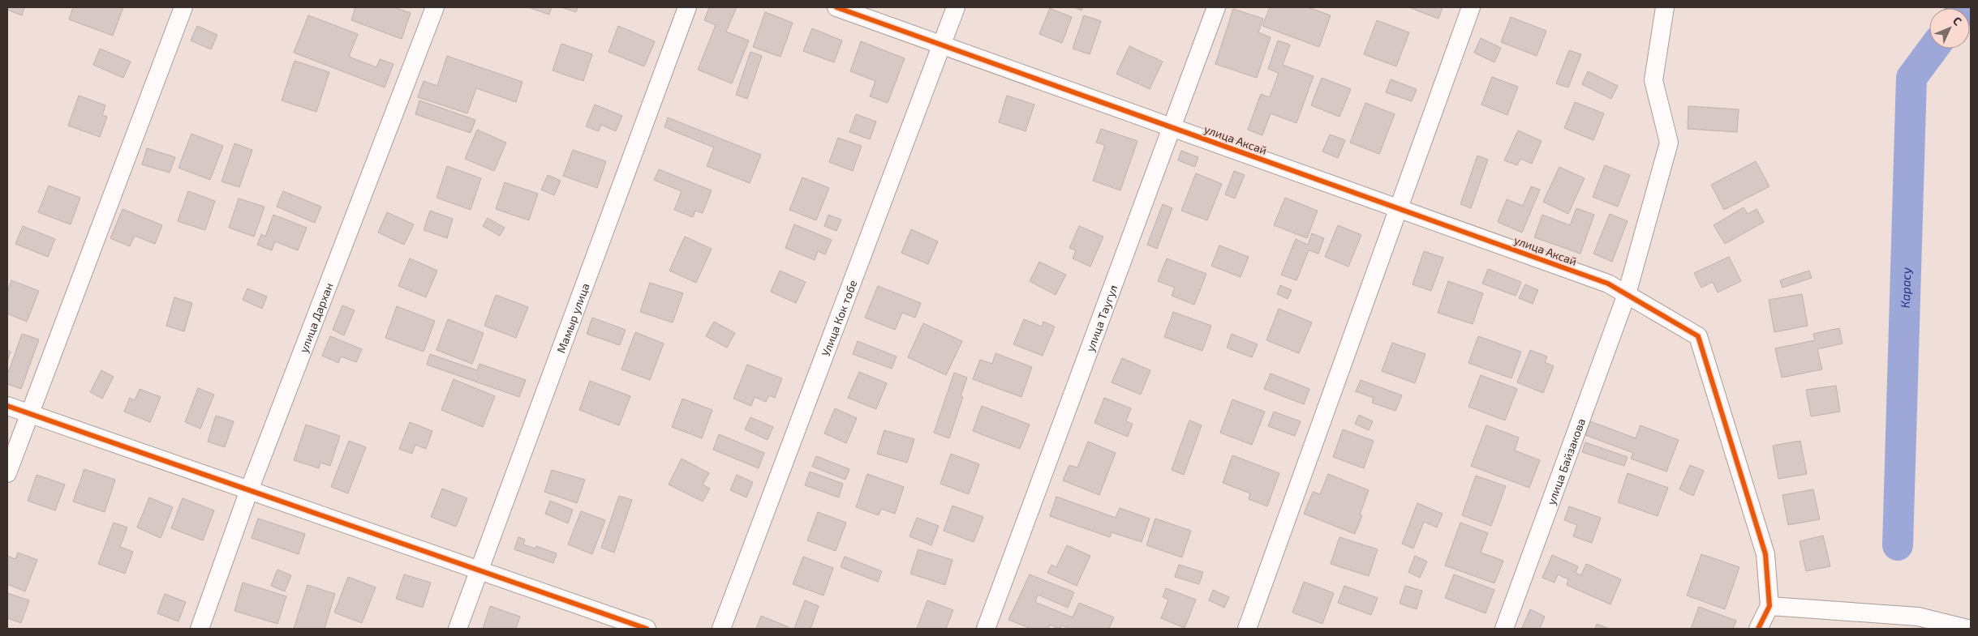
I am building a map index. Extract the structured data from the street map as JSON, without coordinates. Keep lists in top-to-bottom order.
{
  "streets": {
    "street": [
      "улица Аксай",
      "улица Дархан",
      "Улица Кок тобе",
      "улица Таугул",
      "Мамыр улица",
      "улица Байзакова"
    ]
  },
  "crossings": [
    ["улица Аксай", "Улица Кок тобе"],
    ["улица Аксай", "улица Таугул"],
    ["улица Аксай", "улица Байзакова"]
  ],
  "water": ["Карасу"],
  "north": "top right"
}
